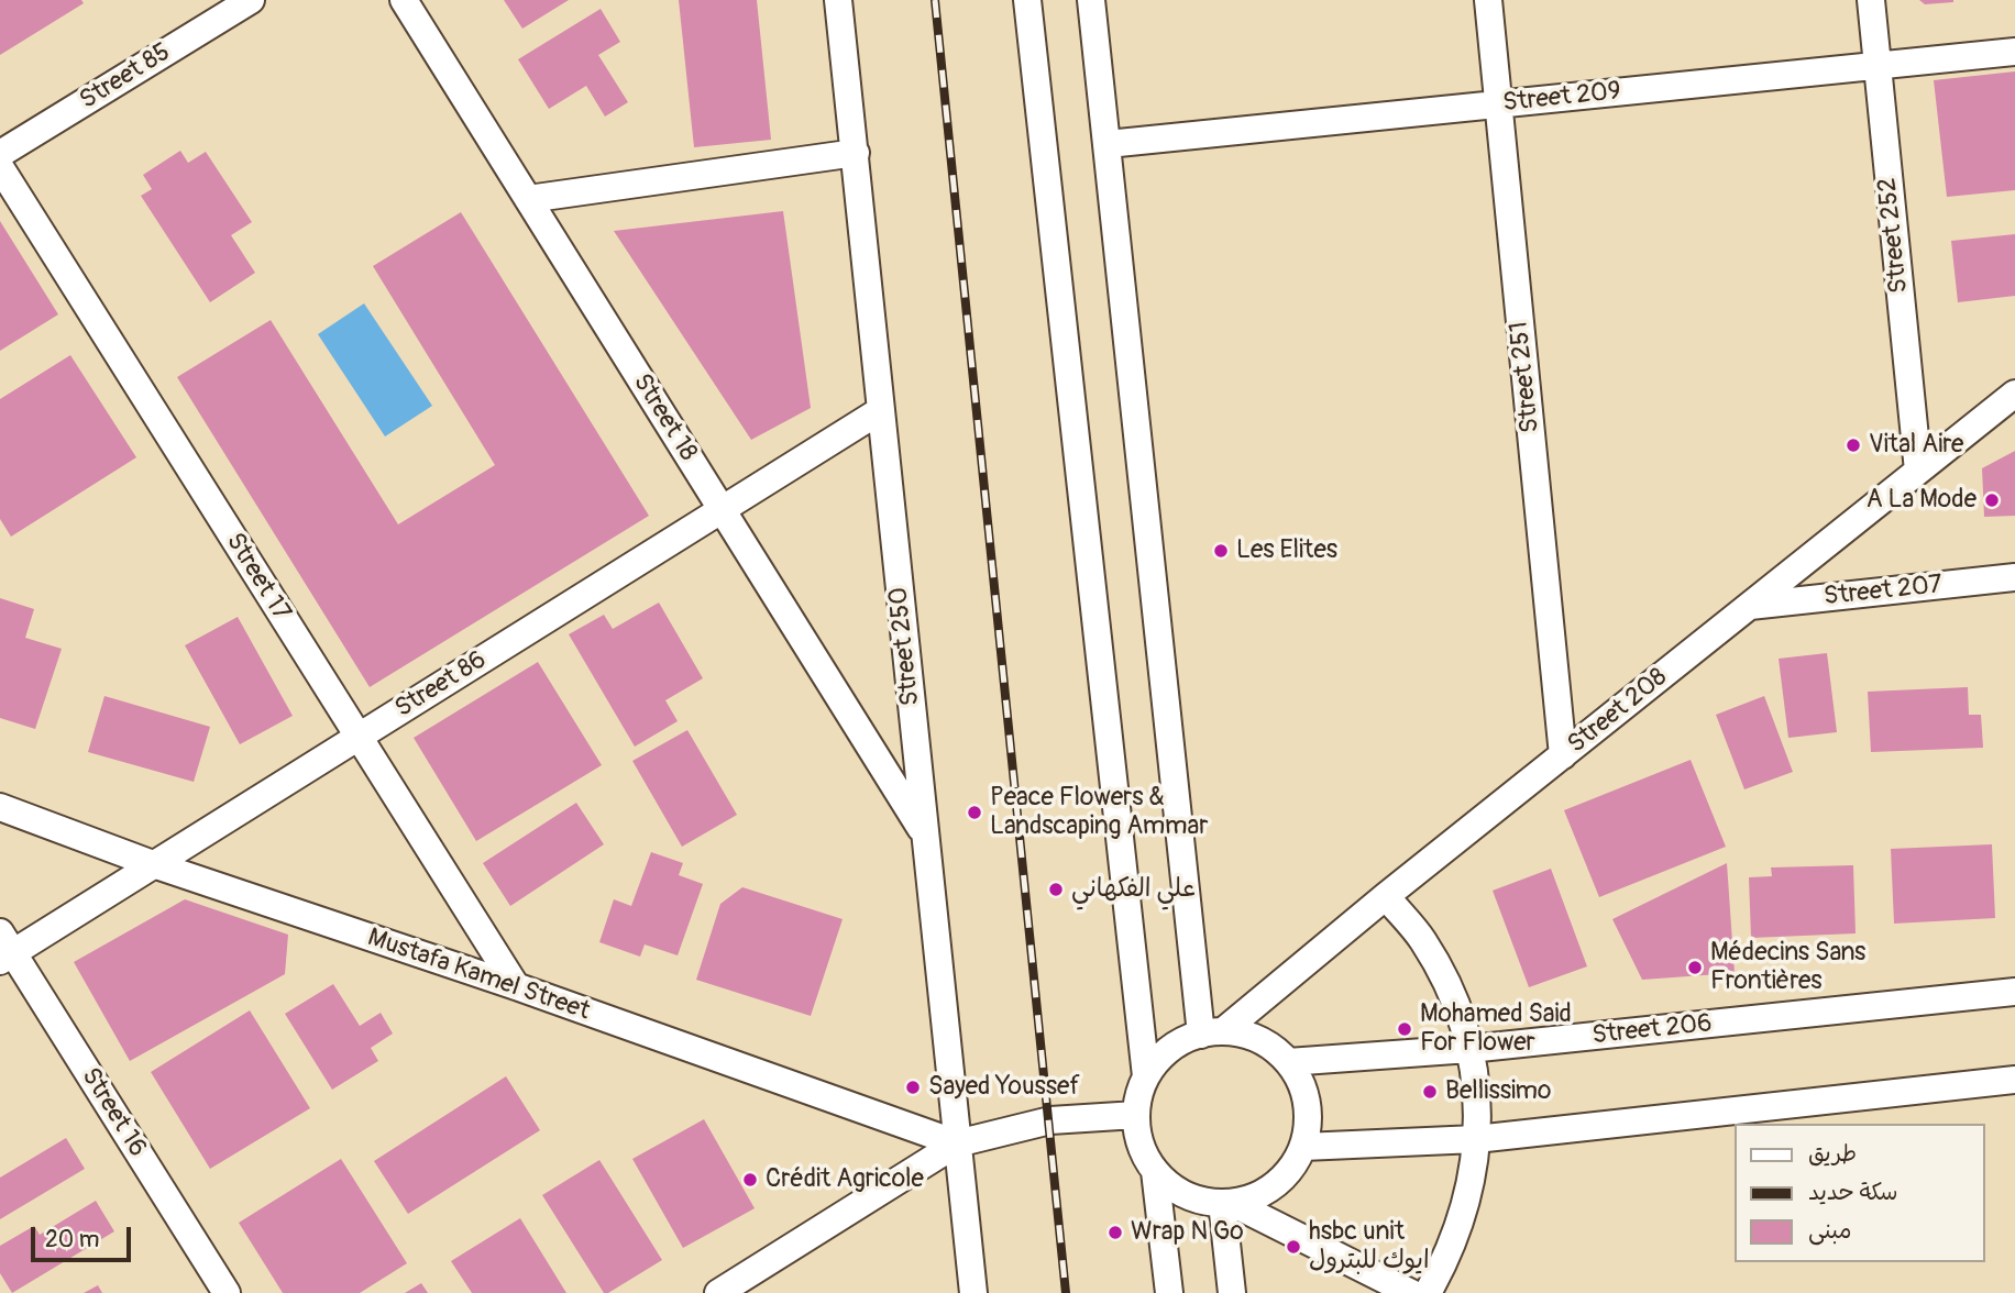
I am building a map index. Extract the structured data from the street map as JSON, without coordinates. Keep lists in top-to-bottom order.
{
  "streets": {
    "street": [
      "Street 85",
      "Street 209",
      "Street 252",
      "Street 251",
      "Street 18",
      "Street 17",
      "Street 207",
      "Street 250",
      "Street 86",
      "Street 208",
      "Mustafa Kamel Street",
      "Street 206",
      "Street 16"
    ]
  },
  "crossings": [
    ["Street 209", "Street 252"],
    ["Street 209", "Street 251"],
    ["Street 252", "Street 208"],
    ["Street 251", "Street 208"],
    ["Street 18", "Street 250"],
    ["Street 18", "Street 86"],
    ["Street 17", "Street 86"],
    ["Street 17", "Mustafa Kamel Street"],
    ["Street 207", "Street 208"],
    ["Street 250", "Street 86"],
    ["Street 250", "Mustafa Kamel Street"],
    ["Street 86", "Mustafa Kamel Street"],
    ["Street 86", "Street 16"],
    ["Street 208", "Street 206"]
  ],
  "places": [
    "Vital Aire",
    "A La Mode",
    "Les Elites",
    "Peace Flowers & Landscaping Ammar",
    "علي الفكهاني",
    "Médecins Sans Frontières",
    "Mohamed Said For Flower",
    "Sayed Youssef",
    "Bellissimo",
    "Crédit Agricole",
    "Wrap N Go",
    "hsbc unit ايوك للبترول"
  ],
  "legend": ["طريق", "سكة حديد", "مبنى"],
  "scale_bar": "20 m"
}
